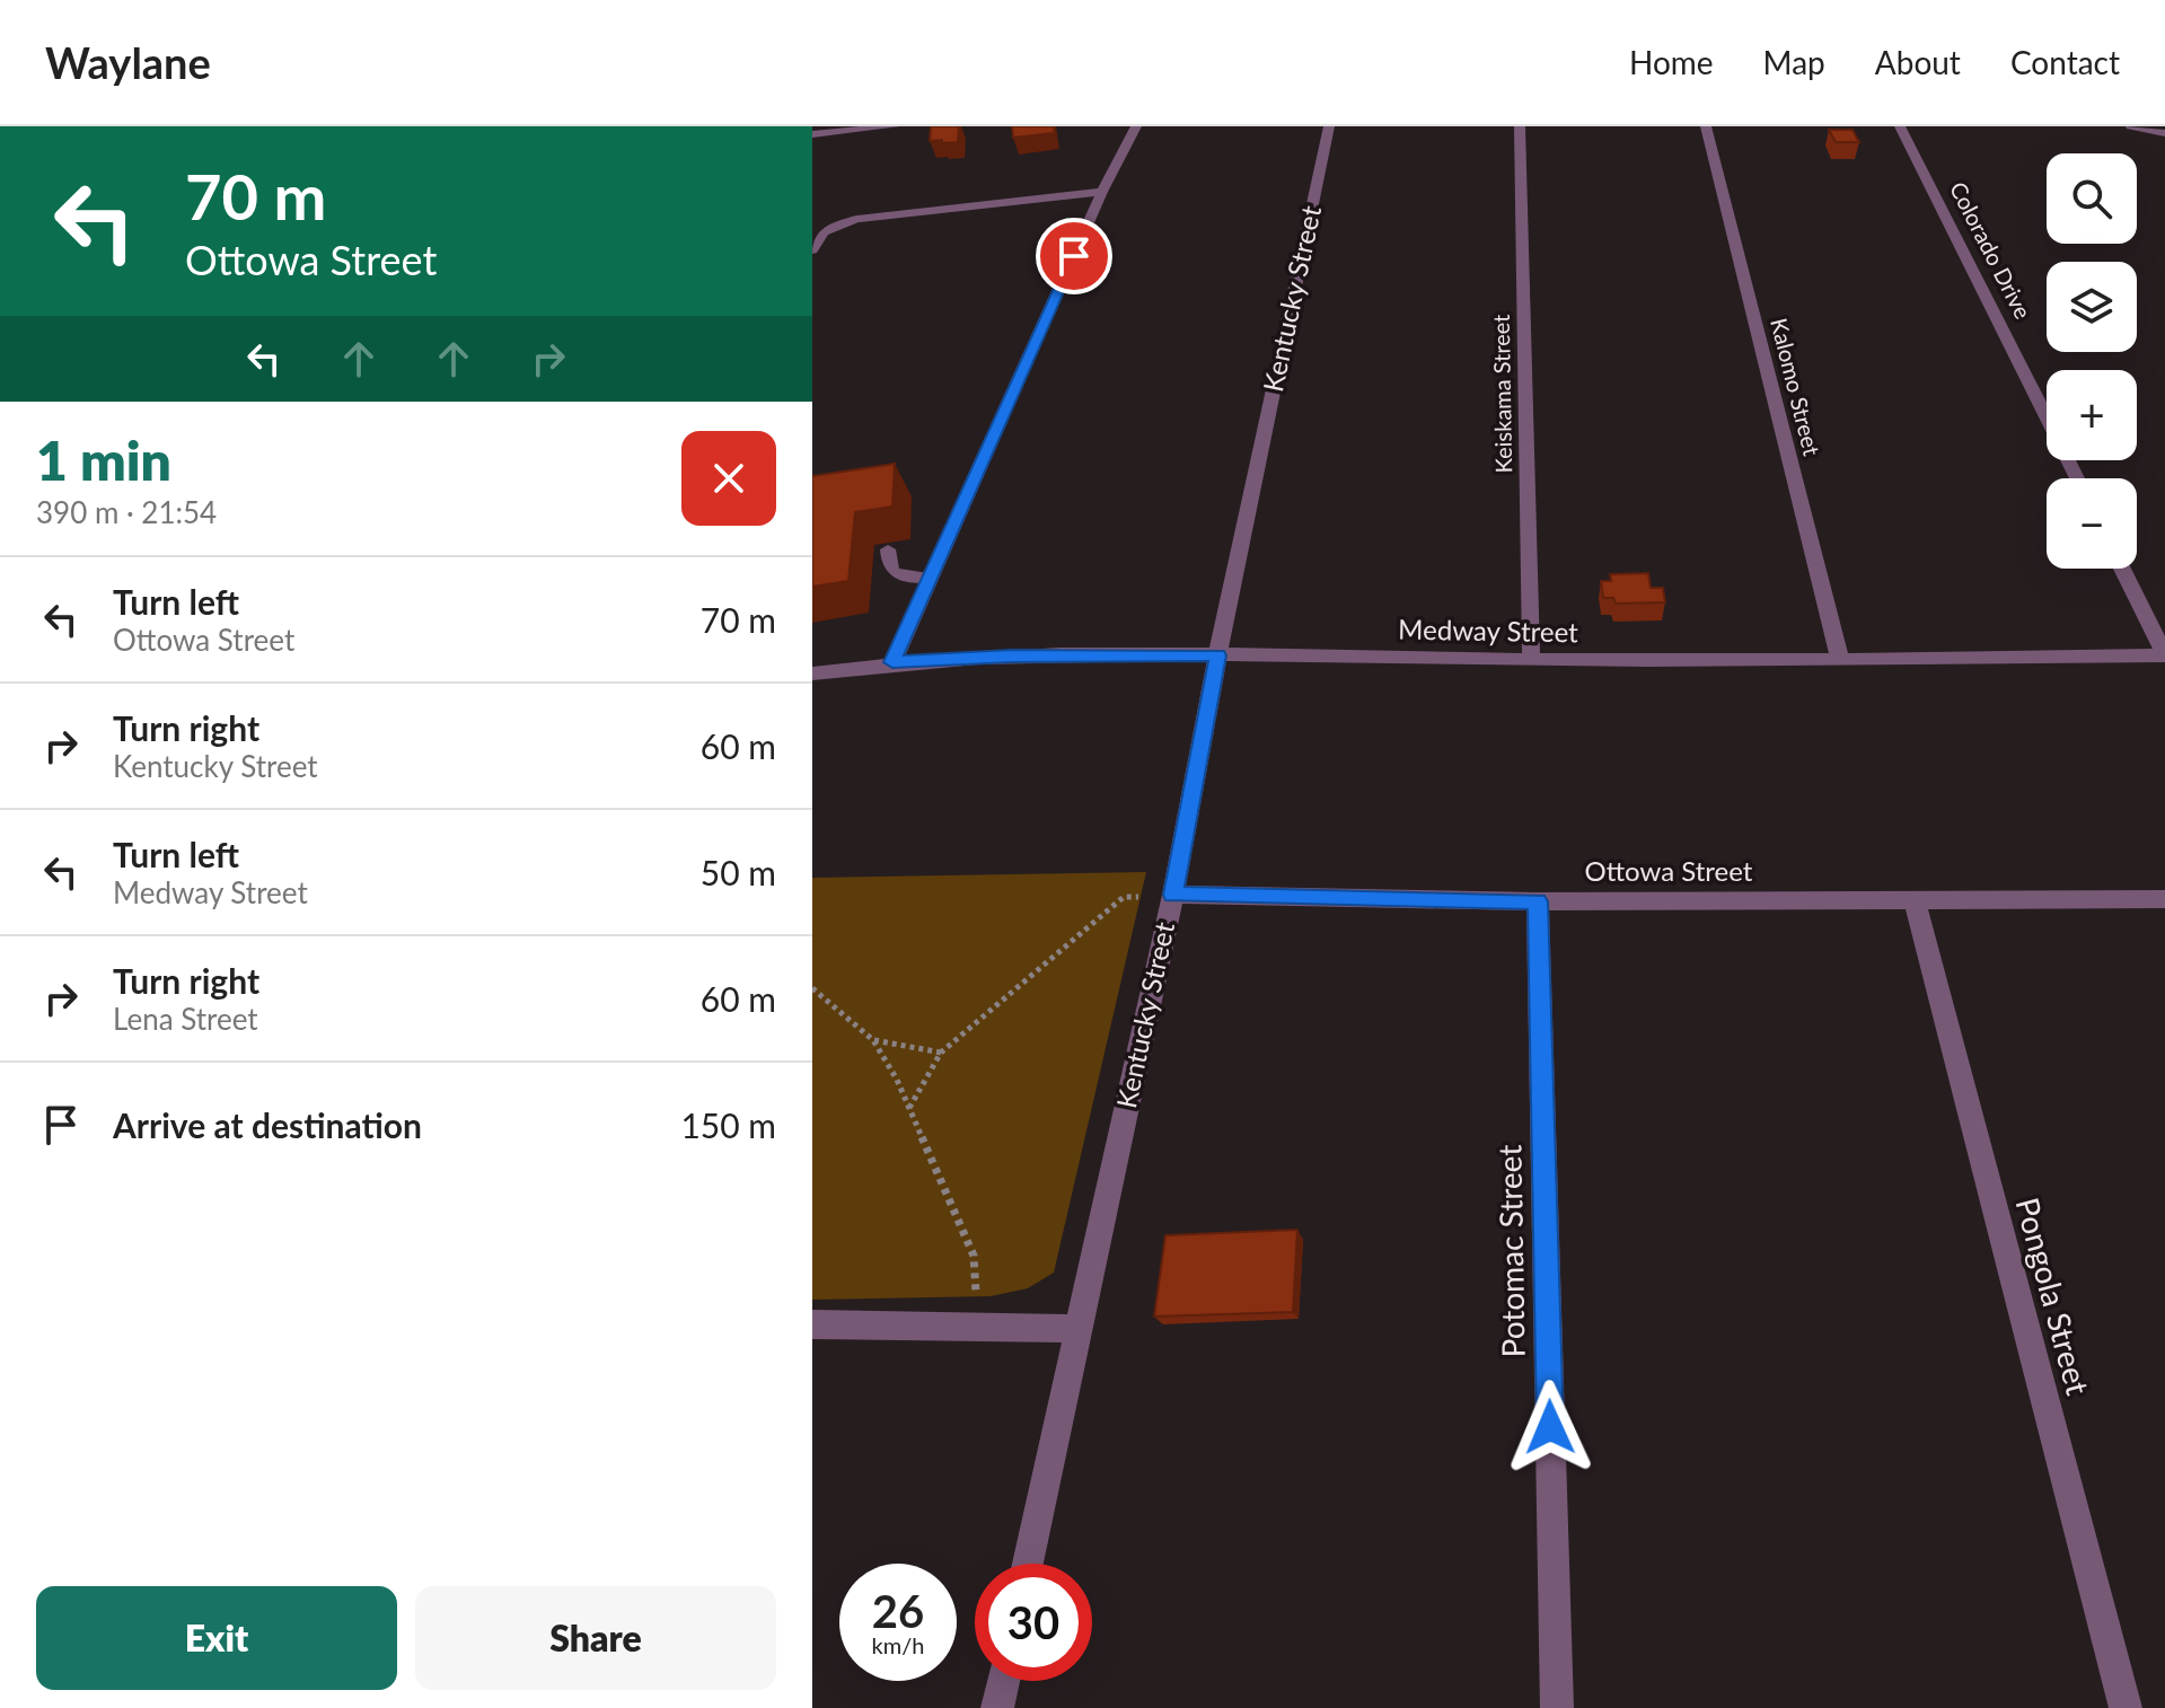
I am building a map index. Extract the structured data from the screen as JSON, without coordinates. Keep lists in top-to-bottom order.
{
  "streets": {
    "street": [
      "Colorado Drive",
      "Kentucky Street",
      "Kalomo Street",
      "Keiskama Street",
      "Medway Street",
      "Ottowa Street",
      "Potomac Street",
      "Pongola Street"
    ]
  },
  "crossings": [
    ["Kentucky Street", "Medway Street"],
    ["Kentucky Street", "Ottowa Street"],
    ["Kalomo Street", "Medway Street"],
    ["Keiskama Street", "Medway Street"],
    ["Ottowa Street", "Potomac Street"],
    ["Ottowa Street", "Pongola Street"]
  ],
  "page": {
    "header": "Waylane",
    "nav": [
      "Home",
      "Map",
      "About",
      "Contact"
    ],
    "turn": ["70 m", "Ottowa Street"],
    "map_buttons": ["+", "−"],
    "heading": ["1 min", "390 m · 21:54"],
    "list": [
      {
        "name": "Turn left",
        "note": "Ottowa Street",
        "value": "70 m"
      },
      {
        "name": "Turn right",
        "note": "Kentucky Street",
        "value": "60 m"
      },
      {
        "name": "Turn left",
        "note": "Medway Street",
        "value": "50 m"
      },
      {
        "name": "Turn right",
        "note": "Lena Street",
        "value": "60 m"
      },
      {
        "name": "Arrive at destination",
        "value": "150 m"
      }
    ],
    "speed": "26 km/h",
    "limit": "30",
    "buttons": ["Exit", "Share"]
  }
}
